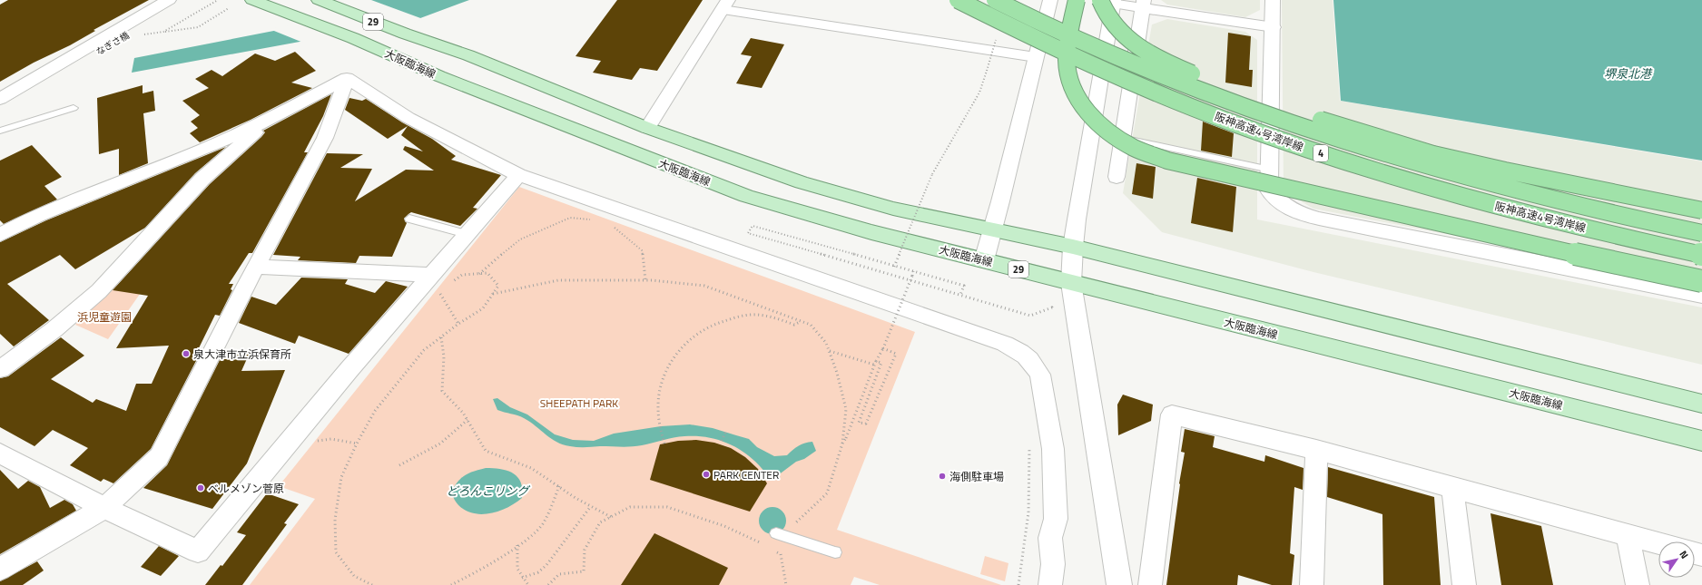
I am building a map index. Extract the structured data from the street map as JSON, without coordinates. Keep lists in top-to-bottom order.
{
  "streets": {
    "highway": ["阪神高速4号湾岸線", "4"],
    "main road": ["29", "大阪臨海線"],
    "path": ["なぎさ橋"]
  },
  "water": ["堺泉北港", "どろんこリング"],
  "parks": ["浜児童遊園", "SHEEPATH PARK"],
  "places": [
    "泉大津市立浜保育所",
    "PARK CENTER",
    "海側駐車場",
    "ベルメゾン菅原"
  ],
  "north": "top right"
}
